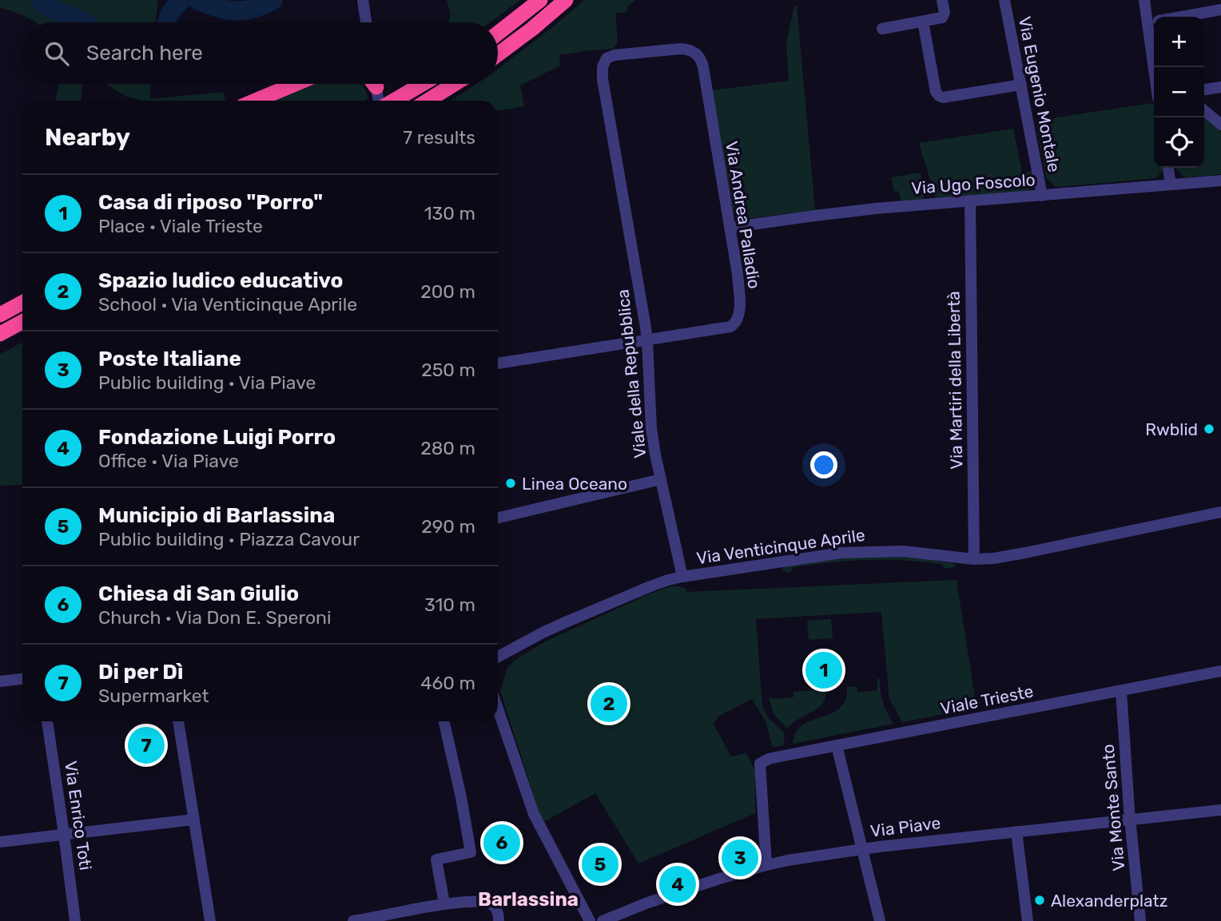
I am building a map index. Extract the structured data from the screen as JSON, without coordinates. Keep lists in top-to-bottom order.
{
  "streets": {
    "street": [
      "Via Eugenio Montale",
      "Via Ugo Foscolo",
      "Via Andrea Palladio",
      "Viale della Repubblica",
      "Via Martiri della Libertà",
      "Via Venticinque Aprile",
      "Viale Trieste",
      "Via Monte Santo",
      "Via Enrico Toti",
      "Via Piave"
    ]
  },
  "crossings": [
    ["Via Eugenio Montale", "Via Ugo Foscolo"],
    ["Via Ugo Foscolo", "Via Andrea Palladio"],
    ["Via Ugo Foscolo", "Via Martiri della Libertà"],
    ["Via Andrea Palladio", "Viale della Repubblica"],
    ["Viale della Repubblica", "Via Venticinque Aprile"],
    ["Via Martiri della Libertà", "Via Venticinque Aprile"],
    ["Viale Trieste", "Via Monte Santo"],
    ["Viale Trieste", "Via Piave"],
    ["Via Monte Santo", "Via Piave"]
  ],
  "districts": ["Barlassina"],
  "places": ["Rwblid", "Linea Oceano", "Alexanderplatz"],
  "page": {
    "map_buttons": ["+", "−"],
    "search": "Search here",
    "heading": ["Nearby", "7 results"],
    "list": [
      {
        "mark": "1",
        "name": "Casa di riposo \"Porro\"",
        "note": "Place · Viale Trieste",
        "value": "130 m"
      },
      {
        "mark": "2",
        "name": "Spazio ludico educativo",
        "note": "School · Via Venticinque Aprile",
        "value": "200 m"
      },
      {
        "mark": "3",
        "name": "Poste Italiane",
        "note": "Public building · Via Piave",
        "value": "250 m"
      },
      {
        "mark": "4",
        "name": "Fondazione Luigi Porro",
        "note": "Office · Via Piave",
        "value": "280 m"
      },
      {
        "mark": "5",
        "name": "Municipio di Barlassina",
        "note": "Public building · Piazza Cavour",
        "value": "290 m"
      },
      {
        "mark": "6",
        "name": "Chiesa di San Giulio",
        "note": "Church · Via Don E. Speroni",
        "value": "310 m"
      },
      {
        "mark": "7",
        "name": "Di per Dì",
        "note": "Supermarket",
        "value": "460 m"
      }
    ],
    "pins": [
      "1",
      "2",
      "7",
      "6",
      "3",
      "5",
      "4"
    ]
  }
}
